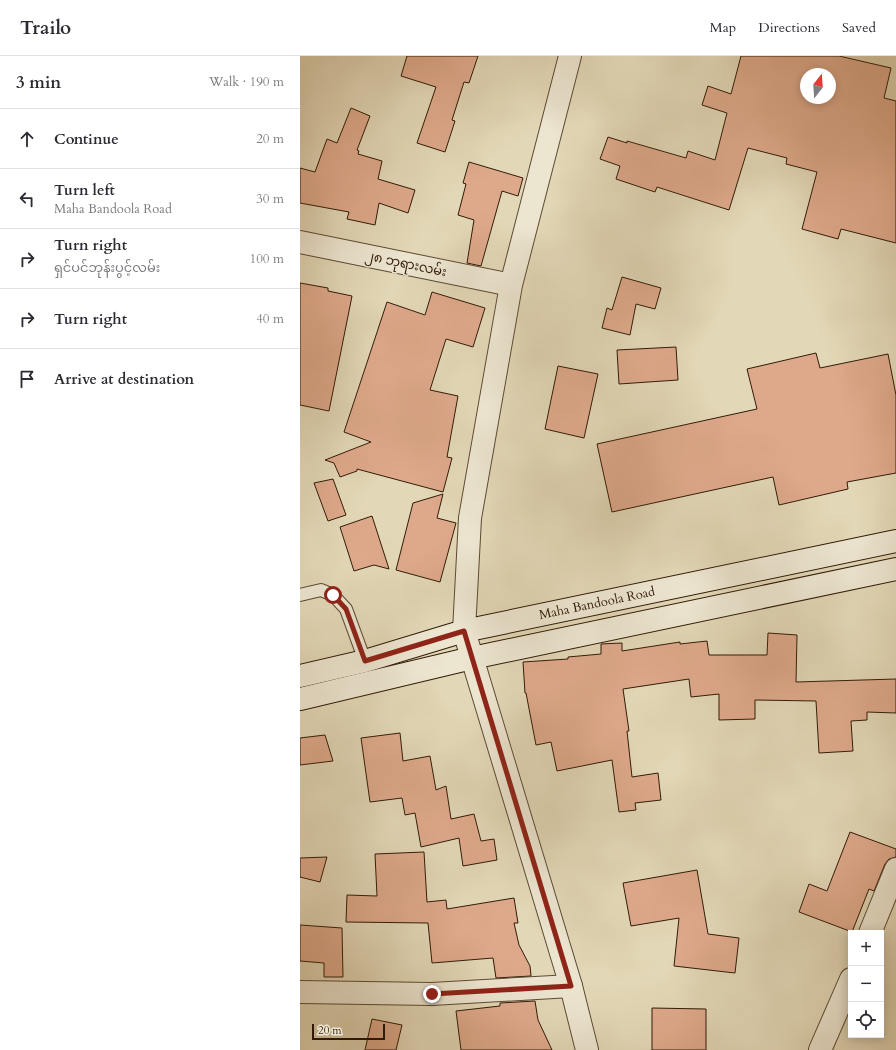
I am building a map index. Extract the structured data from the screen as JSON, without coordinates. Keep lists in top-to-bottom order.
{
  "streets": {
    "street": ["၂၈ ဘုရားလမ်း", "Maha Bandoola Road"]
  },
  "scale_bar": "20 m",
  "north": "top",
  "page": {
    "header": "Trailo",
    "nav": ["Map", "Directions", "Saved"],
    "heading": ["3 min", "Walk · 190 m"],
    "list": [
      ["Continue", "20 m"],
      ["Turn left", "Maha Bandoola Road", "30 m"],
      ["Turn right", "ရှင်ပင်ဘုန်းပွင့်လမ်း", "100 m"],
      ["Turn right", "40 m"],
      "Arrive at destination"
    ],
    "map_buttons": ["+", "−"],
    "scale": "20 m"
  }
}
